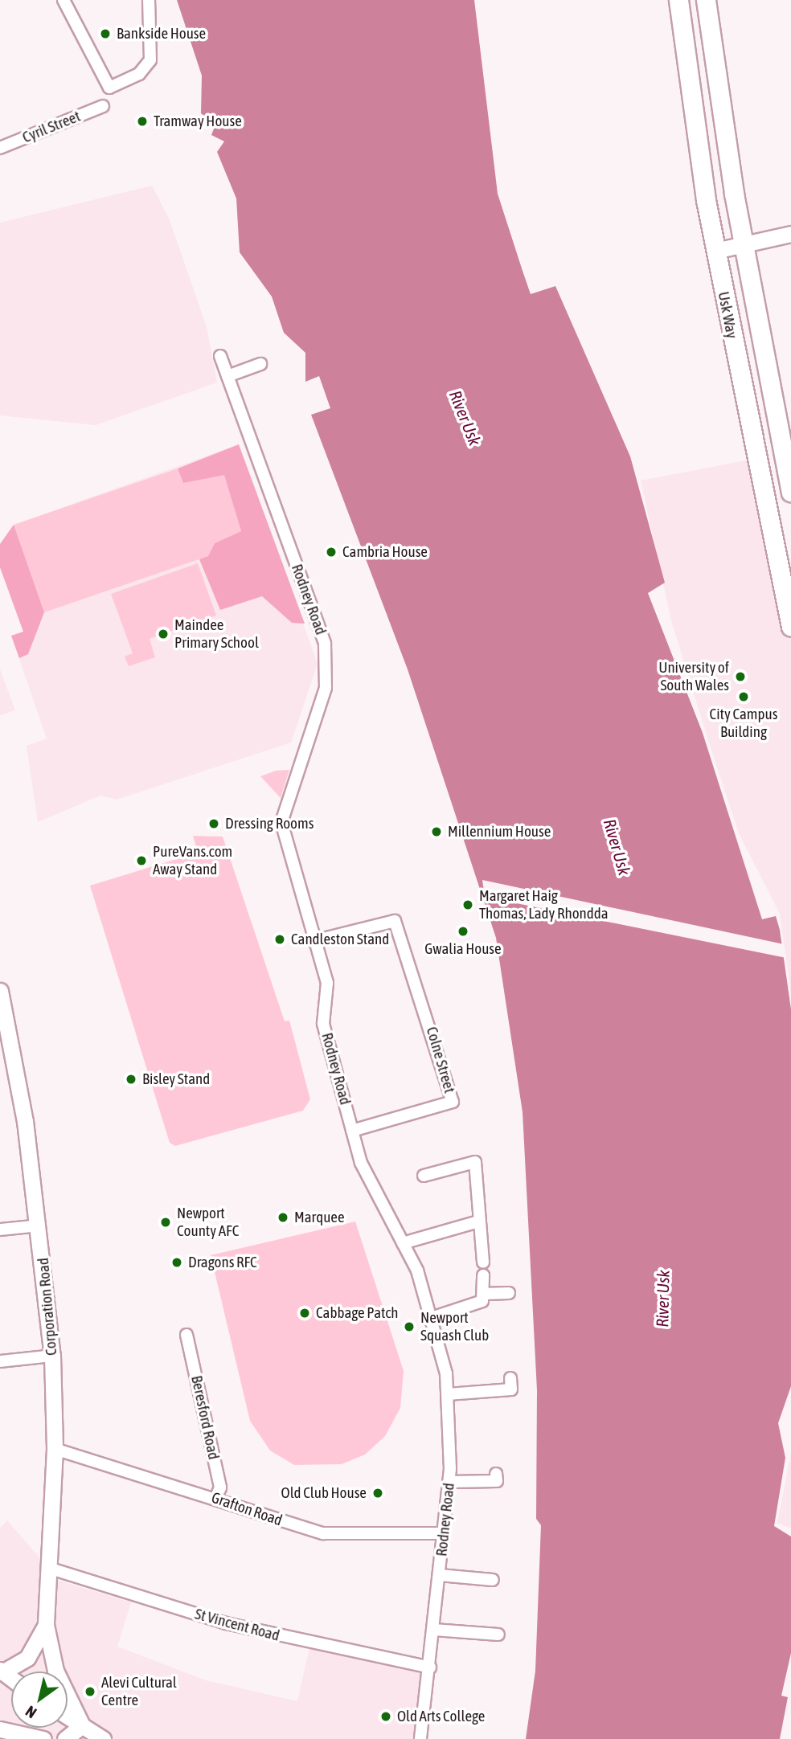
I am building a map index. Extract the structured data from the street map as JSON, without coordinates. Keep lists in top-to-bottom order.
{
  "streets": {
    "main road": ["Usk Way"],
    "street": [
      "Cyril Street",
      "Rodney Road",
      "Colne Street",
      "Corporation Road",
      "Beresford Road",
      "Grafton Road",
      "St Vincent Road"
    ]
  },
  "crossings": [
    ["Rodney Road", "Colne Street"],
    ["Rodney Road", "Grafton Road"],
    ["Rodney Road", "St Vincent Road"],
    ["Corporation Road", "Grafton Road"],
    ["Corporation Road", "St Vincent Road"],
    ["Beresford Road", "Grafton Road"]
  ],
  "water": ["River Usk"],
  "places": [
    "Bankside House",
    "Tramway House",
    "Cambria House",
    "Maindee Primary School",
    "University of South Wales",
    "City Campus Building",
    "Dressing Rooms",
    "Millennium House",
    "PureVans.com Away Stand",
    "Margaret Haig Thomas, Lady Rhondda",
    "Gwalia House",
    "Candleston Stand",
    "Bisley Stand",
    "Marquee",
    "Newport County AFC",
    "Dragons RFC",
    "Cabbage Patch",
    "Newport Squash Club",
    "Old Club House",
    "Alevi Cultural Centre",
    "Old Arts College"
  ],
  "north": "bottom left"
}
